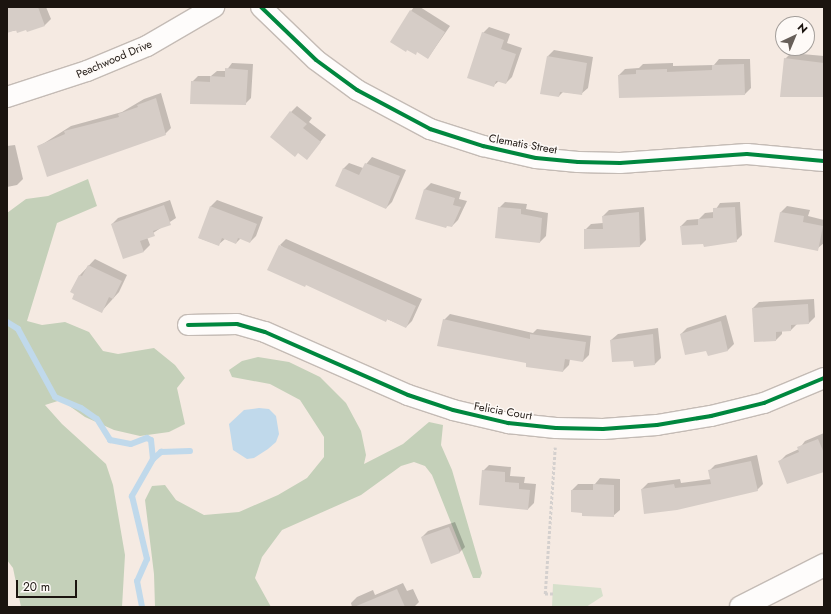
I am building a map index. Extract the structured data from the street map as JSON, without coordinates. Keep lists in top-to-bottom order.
{
  "streets": {
    "street": ["Peachwood Drive", "Clematis Street", "Felicia Court"]
  },
  "scale_bar": "20 m",
  "north": "top right"
}
